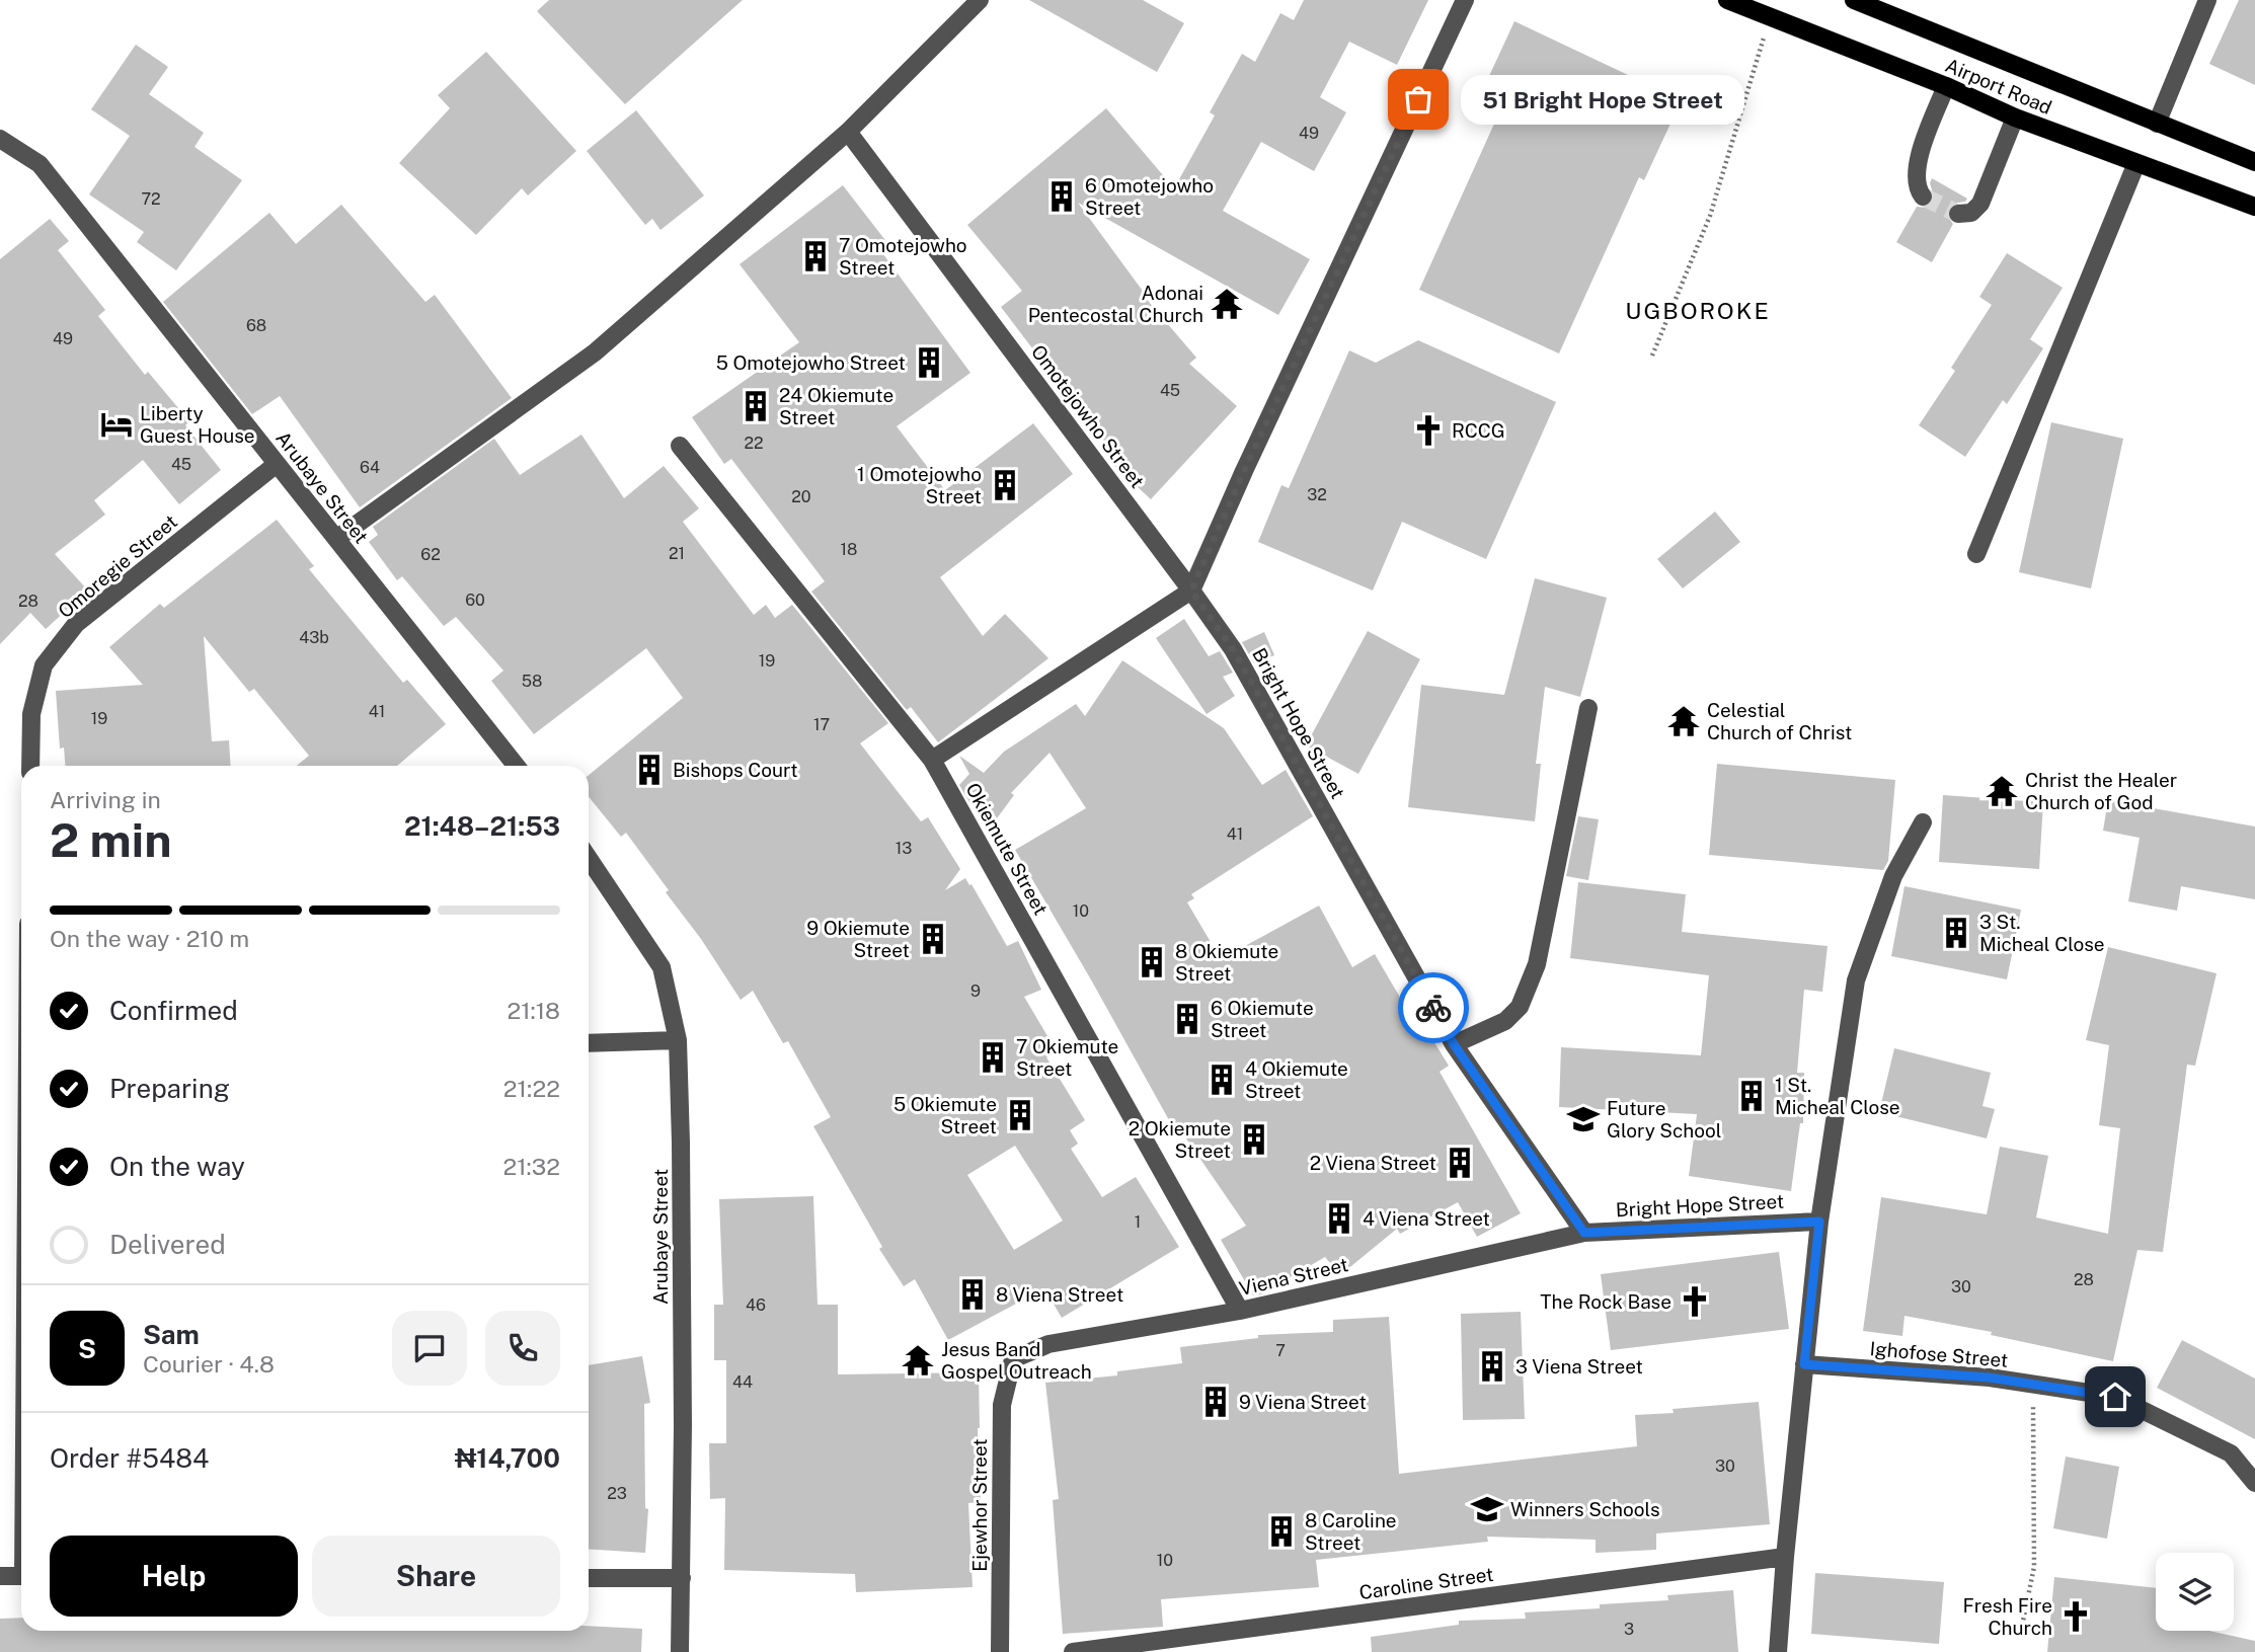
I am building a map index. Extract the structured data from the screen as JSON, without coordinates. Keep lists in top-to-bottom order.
{
  "streets": {
    "main road": ["Airport Road"],
    "street": [
      "Omotejowho Street",
      "Arubaye Street",
      "Omoregie Street",
      "Bright Hope Street",
      "Okiemute Street",
      "Viena Street",
      "Ighofose Street",
      "Ejewhor Street",
      "Caroline Street"
    ]
  },
  "crossings": [
    ["Omotejowho Street", "Bright Hope Street"],
    ["Arubaye Street", "Omoregie Street"],
    ["Bright Hope Street", "Viena Street"],
    ["Okiemute Street", "Viena Street"],
    ["Viena Street", "Ejewhor Street"]
  ],
  "districts": ["UGBOROKE"],
  "places": {
    "other": ["51 Bright Hope Street"],
    "building": [
      "6 Omotejowho Street",
      "7 Omotejowho Street",
      "5 Omotejowho Street",
      "24 Okiemute Street",
      "1 Omotejowho Street",
      "Bishops Court",
      "3 St. Micheal Close",
      "9 Okiemute Street",
      "8 Okiemute Street",
      "6 Okiemute Street",
      "7 Okiemute Street",
      "4 Okiemute Street",
      "1 St. Micheal Close",
      "5 Okiemute Street",
      "2 Okiemute Street",
      "2 Viena Street",
      "4 Viena Street",
      "8 Viena Street",
      "3 Viena Street",
      "9 Viena Street",
      "8 Caroline Street"
    ],
    "temple": [
      "Adonai Pentecostal Church",
      "Celestial Church of Christ",
      "Christ the Healer Church of God",
      "Jesus Band Gospel Outreach"
    ],
    "hotel": ["Liberty Guest House"],
    "church": ["RCCG", "The Rock Base", "Fresh Fire Church"],
    "school or university": ["Future Glory School", "Winners Schools"]
  },
  "house_numbers": [
    "49",
    "72",
    "68",
    "49",
    "45",
    "22",
    "45",
    "64",
    "32",
    "20",
    "18",
    "21",
    "62",
    "60",
    "28",
    "43b",
    "19",
    "58",
    "41",
    "19",
    "17",
    "41",
    "13",
    "10",
    "9",
    "1",
    "28",
    "30",
    "46",
    "7",
    "44",
    "30",
    "23",
    "10",
    "3"
  ],
  "page": {
    "bubble": "51 Bright Hope Street",
    "heading": ["2 min", "Arriving in", "21:48–21:53"],
    "panel": [
      "Sam",
      "Courier · 4.8",
      "Order #5484",
      "₦14,700"
    ],
    "bar": "On the way · 210 m",
    "list": [
      ["Confirmed", "21:18"],
      ["Preparing", "21:22"],
      ["On the way", "21:32"],
      "Delivered"
    ],
    "round": "S",
    "buttons": ["Help", "Share"]
  }
}
